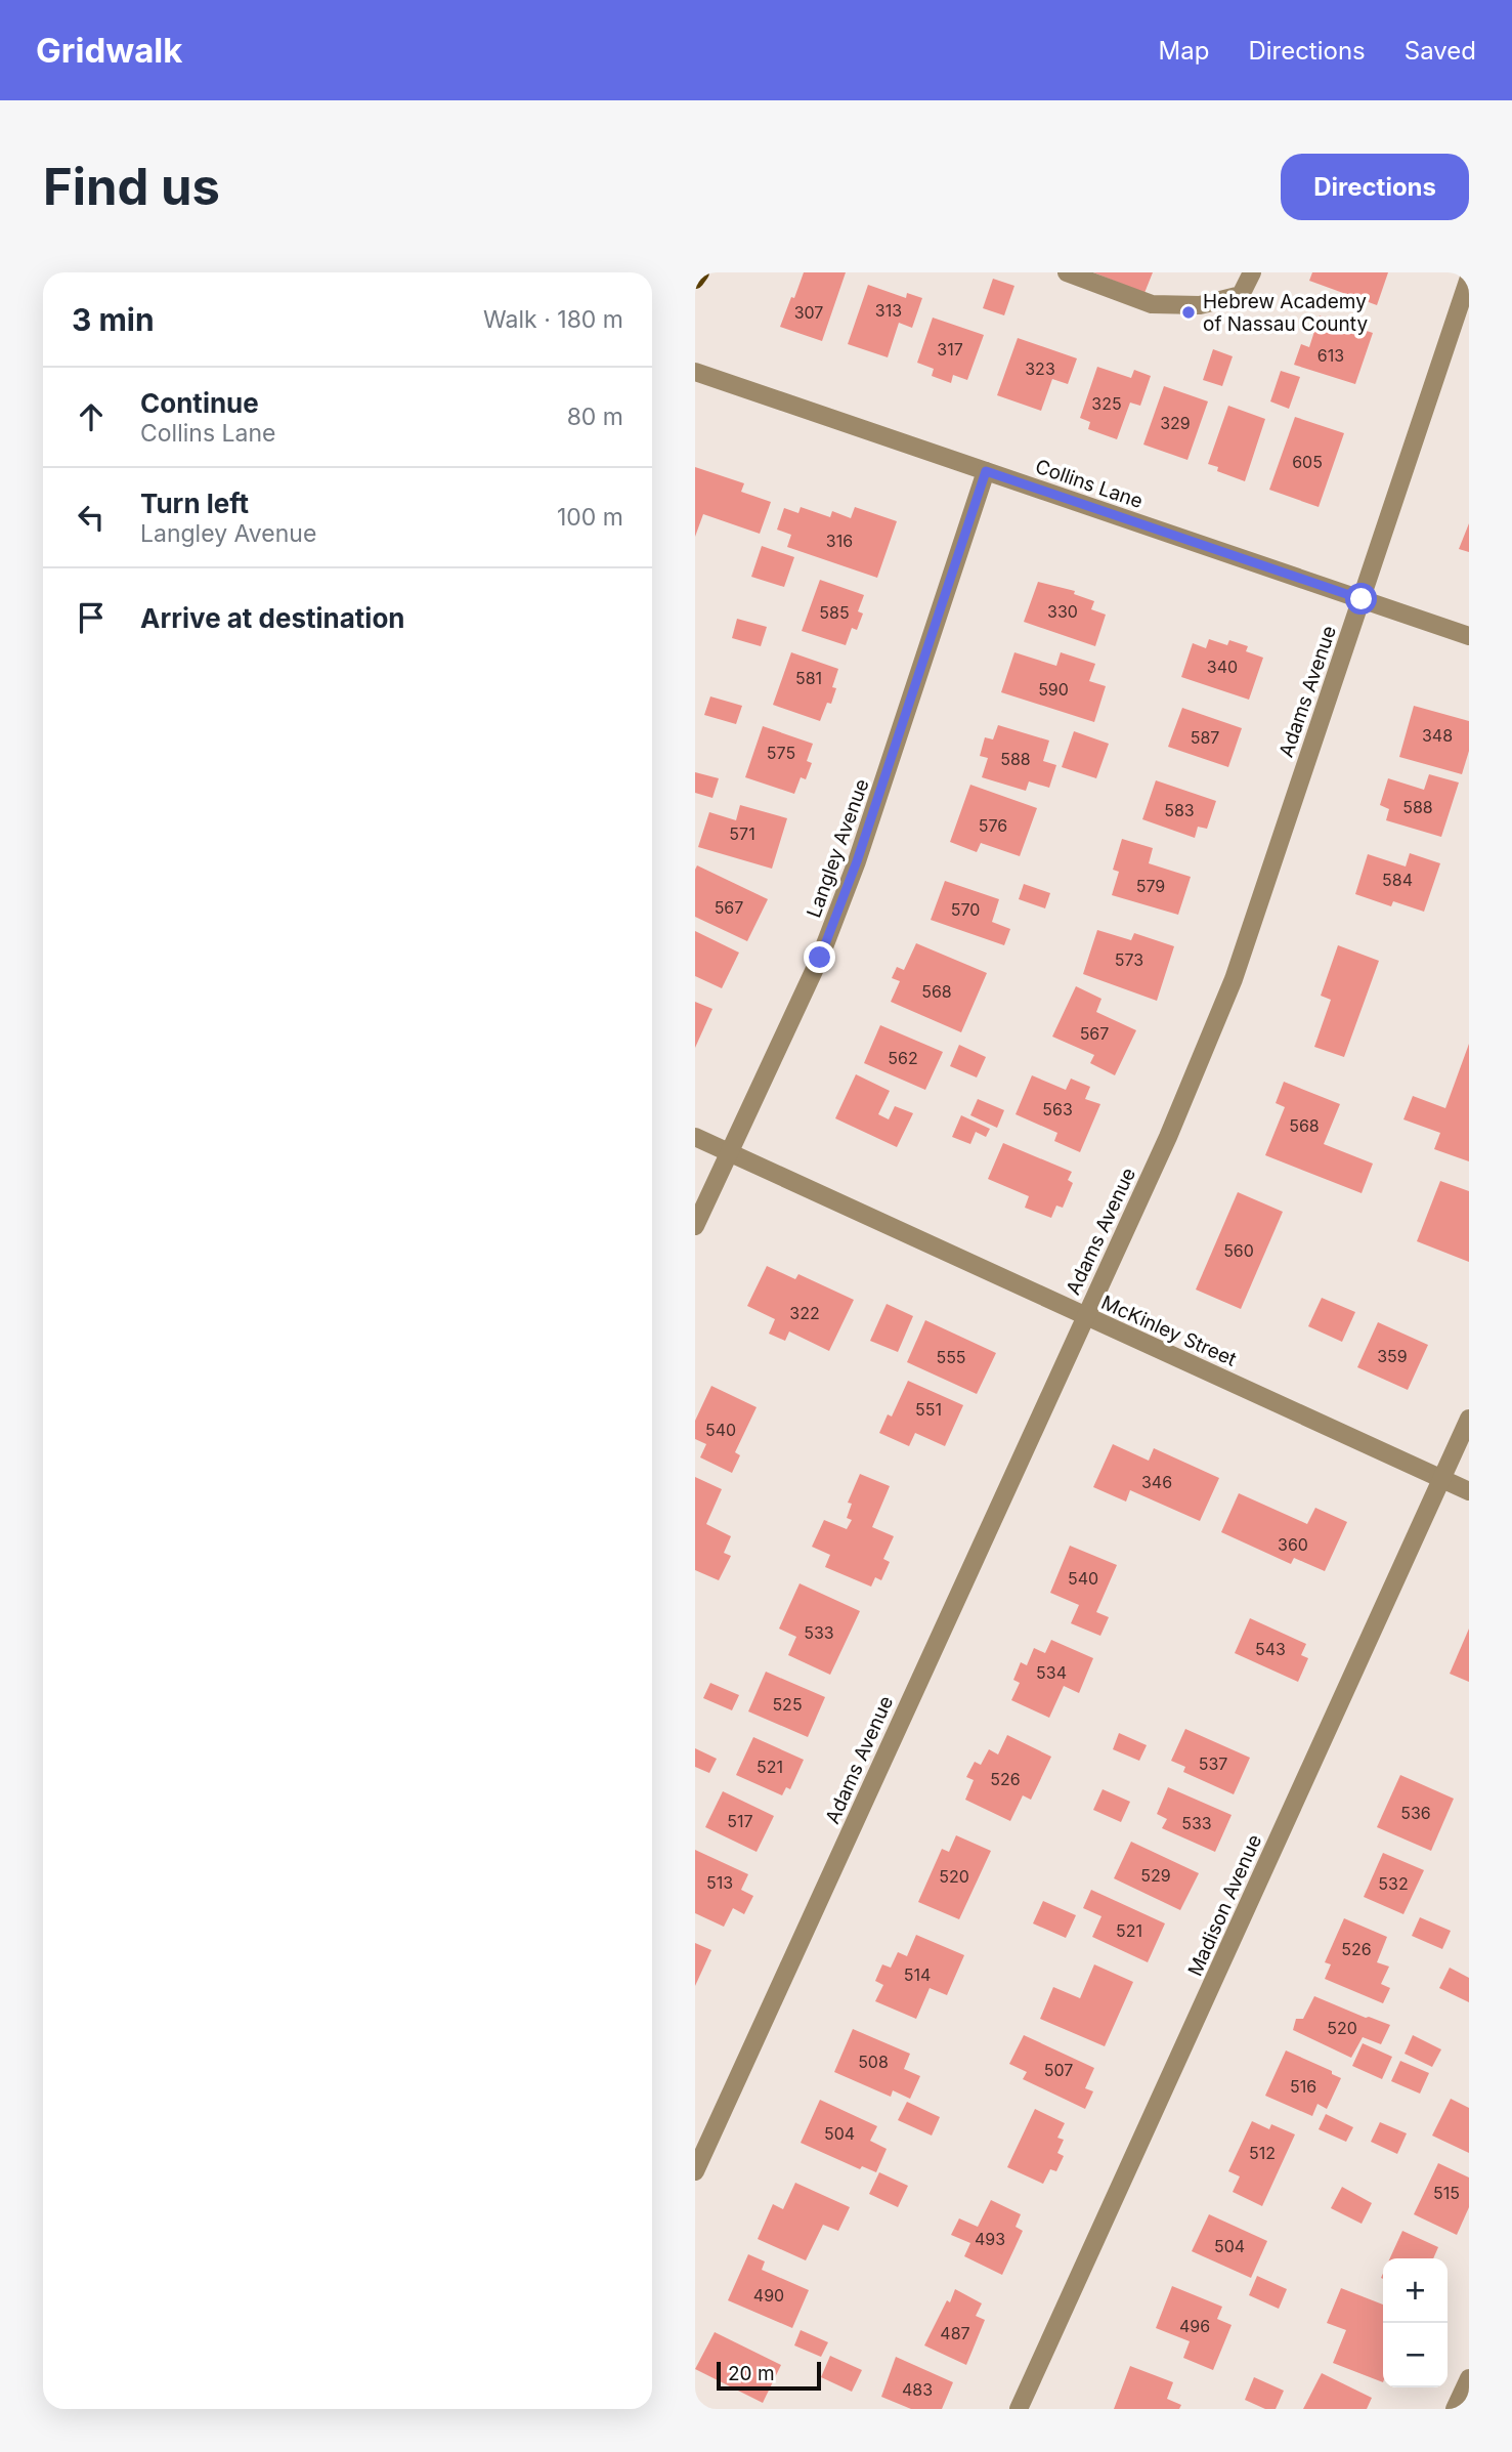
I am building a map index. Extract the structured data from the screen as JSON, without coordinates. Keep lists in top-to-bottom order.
{
  "streets": {
    "street": [
      "Collins Lane",
      "Adams Avenue",
      "Langley Avenue",
      "McKinley Street",
      "Madison Avenue"
    ]
  },
  "crossings": [
    ["Collins Lane", "Adams Avenue"],
    ["Collins Lane", "Langley Avenue"],
    ["Adams Avenue", "McKinley Street"],
    ["Langley Avenue", "McKinley Street"],
    ["McKinley Street", "Madison Avenue"]
  ],
  "places": ["Hebrew Academy of Nassau County"],
  "house_numbers": [
    "313",
    "307",
    "317",
    "613",
    "323",
    "325",
    "329",
    "605",
    "316",
    "330",
    "585",
    "340",
    "581",
    "590",
    "348",
    "587",
    "575",
    "588",
    "588",
    "583",
    "576",
    "571",
    "584",
    "579",
    "567",
    "570",
    "573",
    "568",
    "567",
    "562",
    "563",
    "568",
    "560",
    "322",
    "359",
    "555",
    "551",
    "540",
    "346",
    "360",
    "540",
    "533",
    "543",
    "534",
    "525",
    "537",
    "521",
    "526",
    "536",
    "517",
    "533",
    "529",
    "520",
    "513",
    "532",
    "521",
    "526",
    "514",
    "520",
    "508",
    "507",
    "516",
    "504",
    "512",
    "515",
    "493",
    "504",
    "490",
    "496",
    "487",
    "483"
  ],
  "scale_bar": "20 m",
  "page": {
    "header": "Gridwalk",
    "nav": ["Map", "Directions", "Saved"],
    "buttons": "Directions",
    "title": "Find us",
    "heading": ["3 min", "Walk · 180 m"],
    "list": [
      ["Continue", "Collins Lane", "80 m"],
      ["Turn left", "Langley Avenue", "100 m"],
      "Arrive at destination"
    ],
    "map_buttons": ["+", "−"],
    "scale": "20 m"
  }
}
